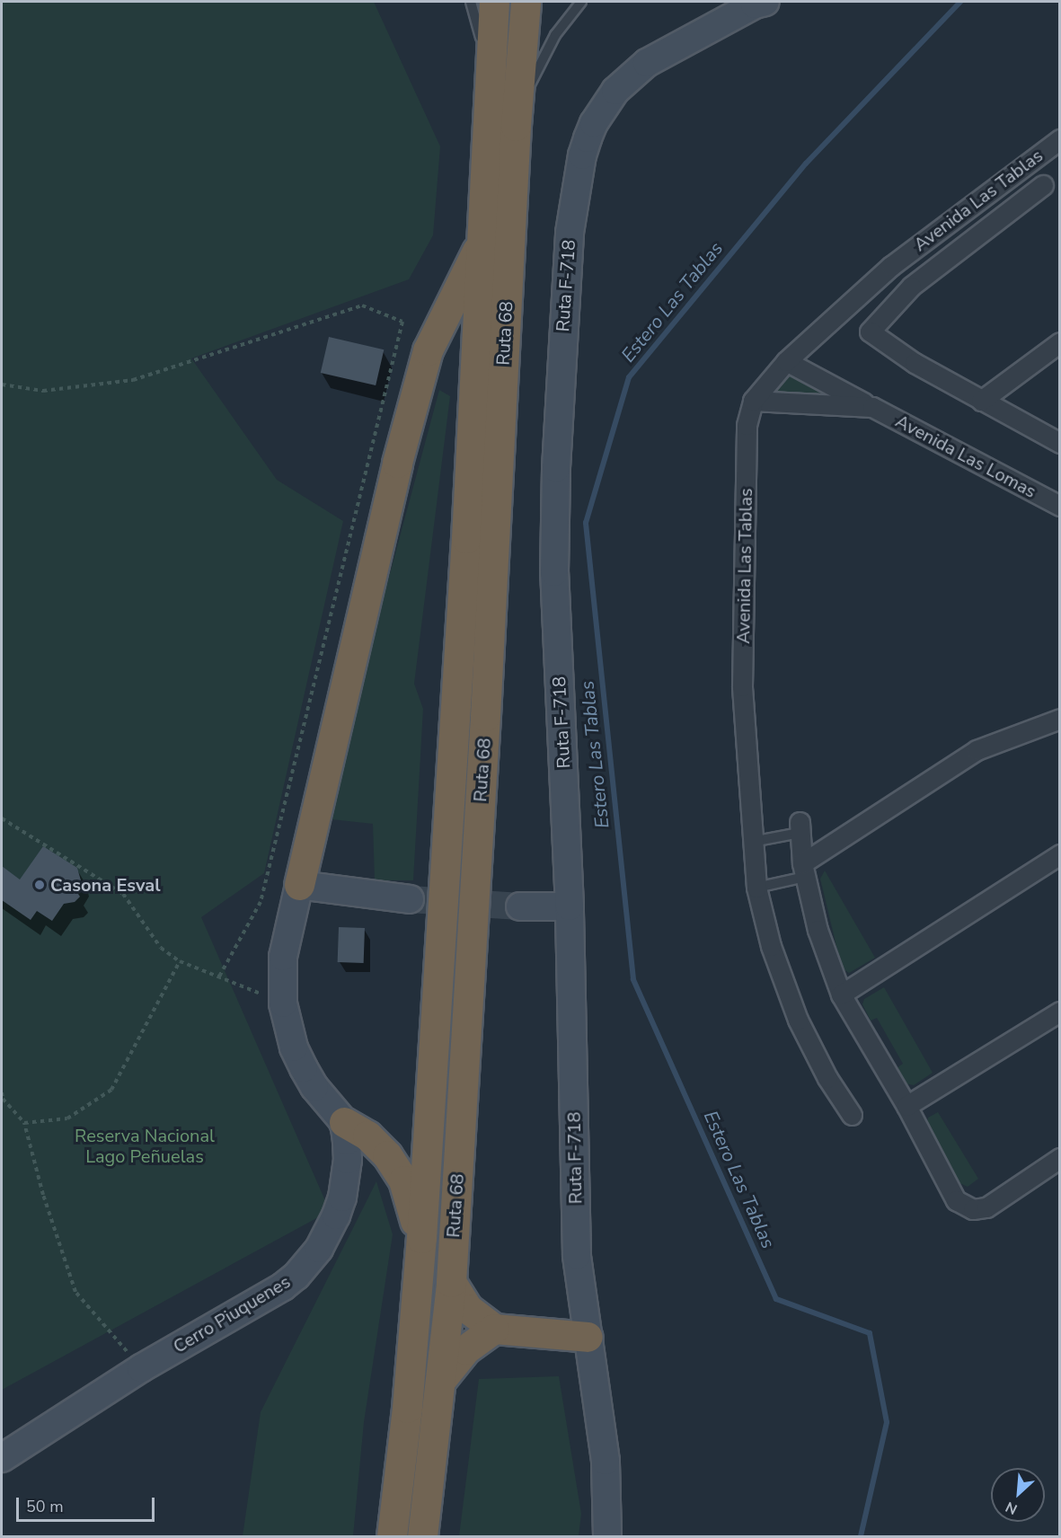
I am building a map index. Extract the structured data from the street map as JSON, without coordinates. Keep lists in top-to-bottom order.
{
  "streets": {
    "highway": ["Ruta 68"],
    "street": [
      "Avenida Las Tablas",
      "Ruta F-718",
      "Avenida Las Lomas",
      "Cerro Piuquenes"
    ]
  },
  "crossings": [
    ["Avenida Las Tablas", "Avenida Las Lomas"]
  ],
  "water": ["Estero Las Tablas"],
  "parks": ["Reserva Nacional Lago Peñuelas"],
  "places": ["Casona Esval"],
  "scale_bar": "50 m",
  "north": "bottom left"
}
